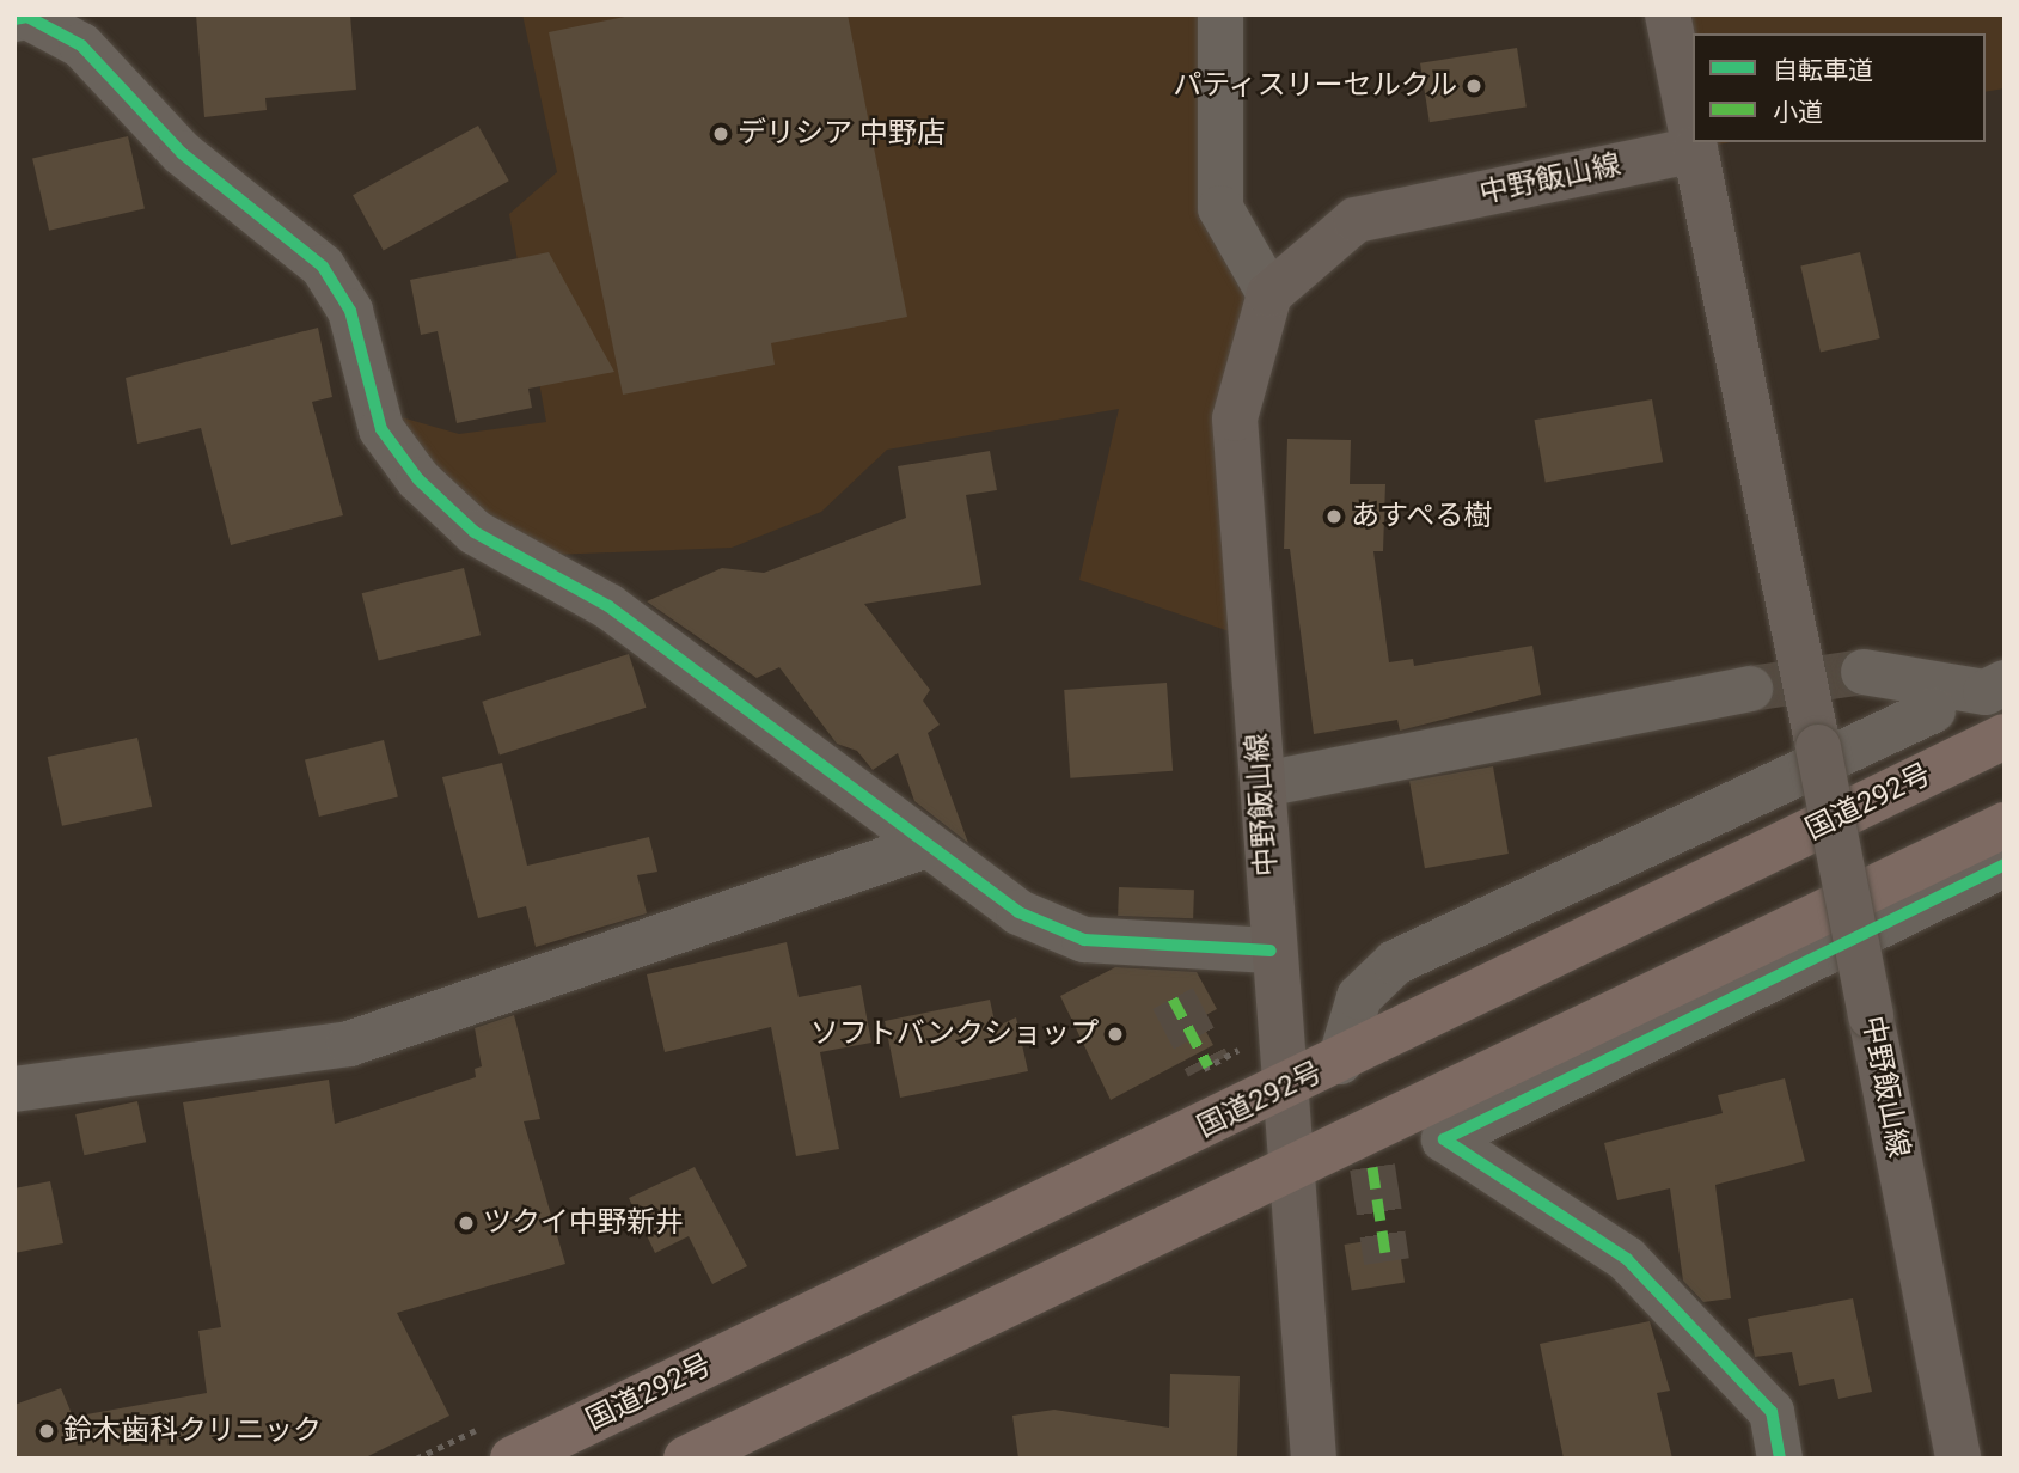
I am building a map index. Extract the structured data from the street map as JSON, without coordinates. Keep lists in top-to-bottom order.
{
  "streets": {
    "highway": ["国道292号"],
    "main road": ["中野飯山線"]
  },
  "crossings": [
    ["中野飯山線", "国道292号"]
  ],
  "places": [
    "パティスリーセルクル",
    "デリシア 中野店",
    "あすぺる樹",
    "ソフトバンクショップ",
    "ツクイ中野新井",
    "鈴木歯科クリニック"
  ],
  "legend": ["自転車道", "小道"]
}
